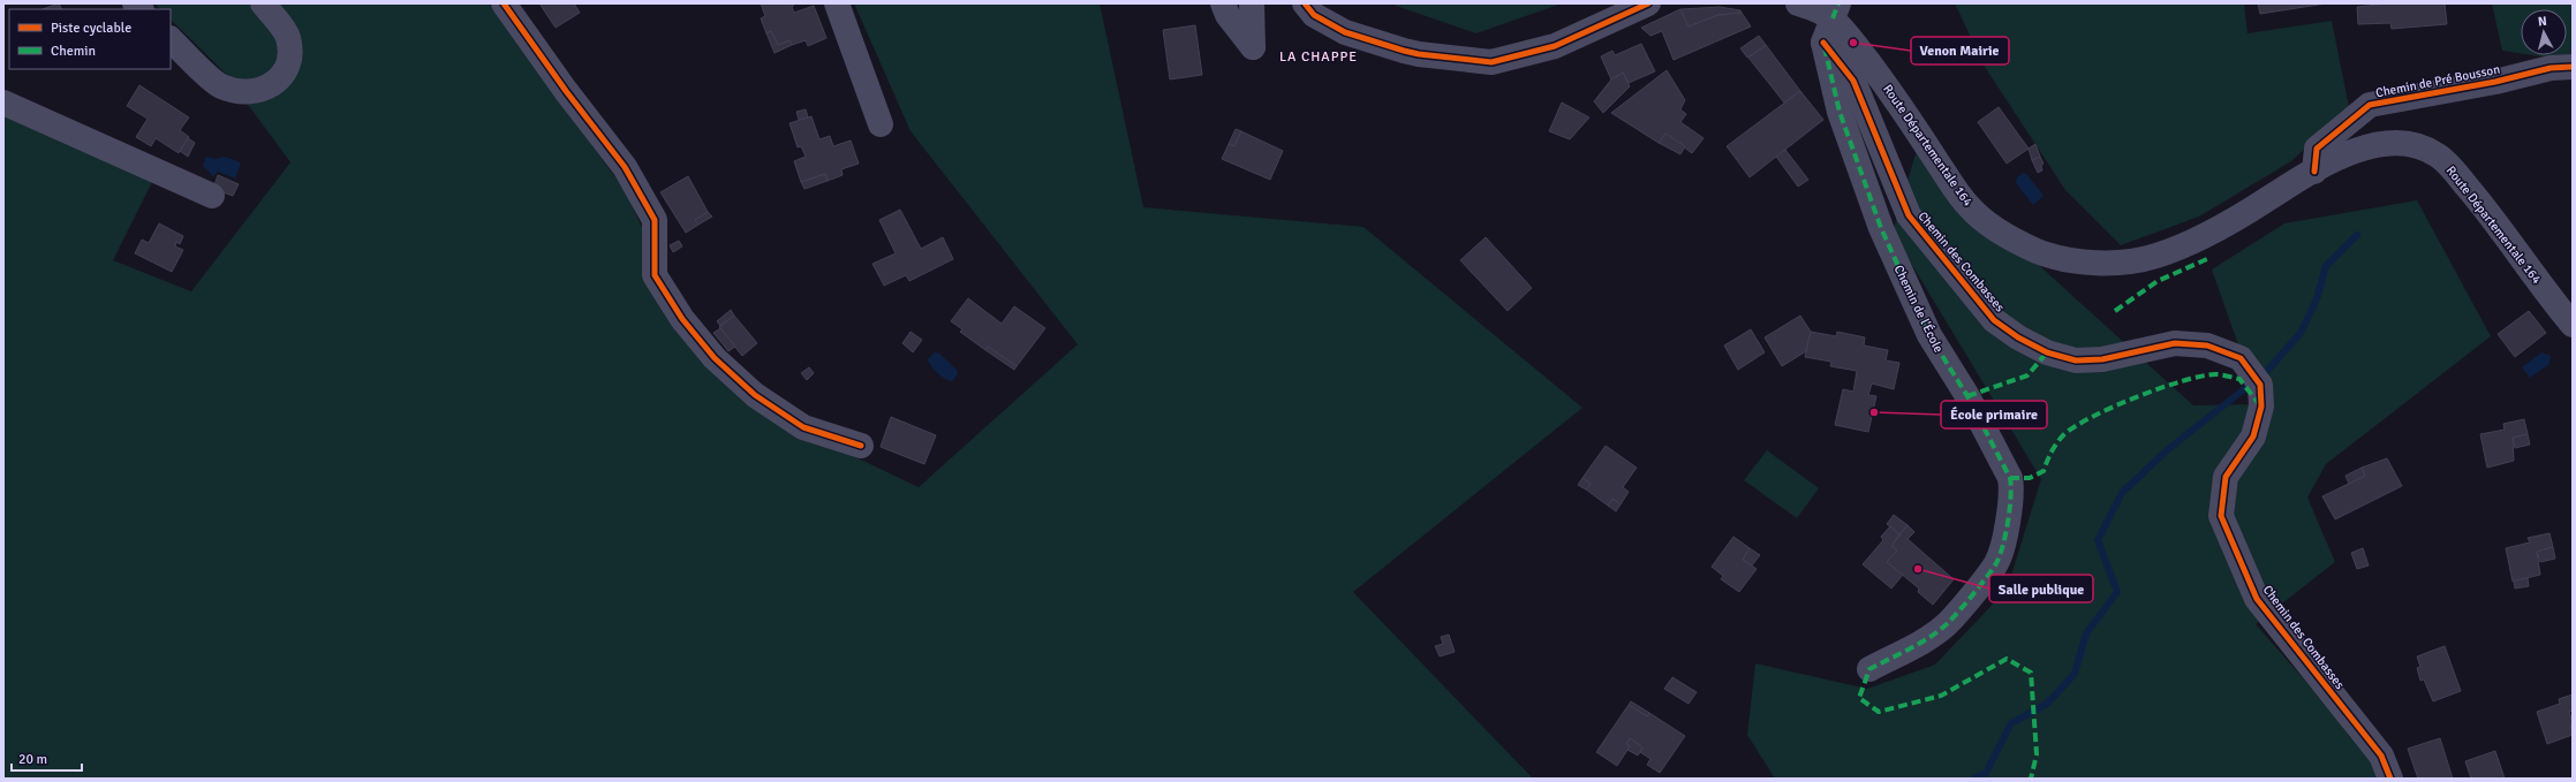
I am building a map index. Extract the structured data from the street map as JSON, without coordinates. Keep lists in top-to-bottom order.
{
  "streets": {
    "street": [
      "Chemin de Pré Bousson",
      "Route Départementale 164",
      "Chemin des Combasses",
      "Chemin de l'École"
    ]
  },
  "crossings": [
    ["Chemin de Pré Bousson", "Route Départementale 164"],
    ["Chemin des Combasses", "Chemin de l'École"]
  ],
  "districts": ["LA CHAPPE"],
  "places": ["Venon Mairie", "École primaire", "Salle publique"],
  "legend": ["Piste cyclable", "Chemin"],
  "scale_bar": "20 m",
  "north": "top"
}
